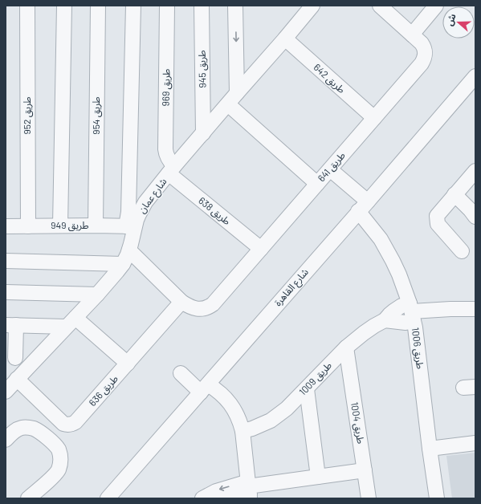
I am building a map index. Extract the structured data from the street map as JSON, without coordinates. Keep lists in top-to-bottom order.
{
  "streets": {
    "street": [
      "طريق 945",
      "طريق 642",
      "طريق 969",
      "طريق 952",
      "طريق 954",
      "طريق 641",
      "شارع عمان",
      "طريق 638",
      "طريق 949",
      "شارع القاهرة",
      "طريق 1006",
      "طريق 1009",
      "طريق 636",
      "طريق 1004"
    ]
  },
  "crossings": [
    ["طريق 945", "شارع عمان"],
    ["طريق 642", "طريق 641"],
    ["طريق 642", "شارع عمان"],
    ["طريق 969", "شارع عمان"],
    ["طريق 969", "طريق 638"],
    ["طريق 952", "طريق 949"],
    ["طريق 954", "طريق 949"],
    ["طريق 641", "شارع عمان"],
    ["طريق 641", "طريق 638"],
    ["طريق 641", "طريق 1006"],
    ["طريق 641", "طريق 636"],
    ["شارع عمان", "طريق 638"],
    ["شارع عمان", "طريق 949"],
    ["شارع القاهرة", "طريق 1006"],
    ["طريق 1006", "طريق 1009"],
    ["طريق 1009", "طريق 1004"]
  ],
  "north": "left"
}
